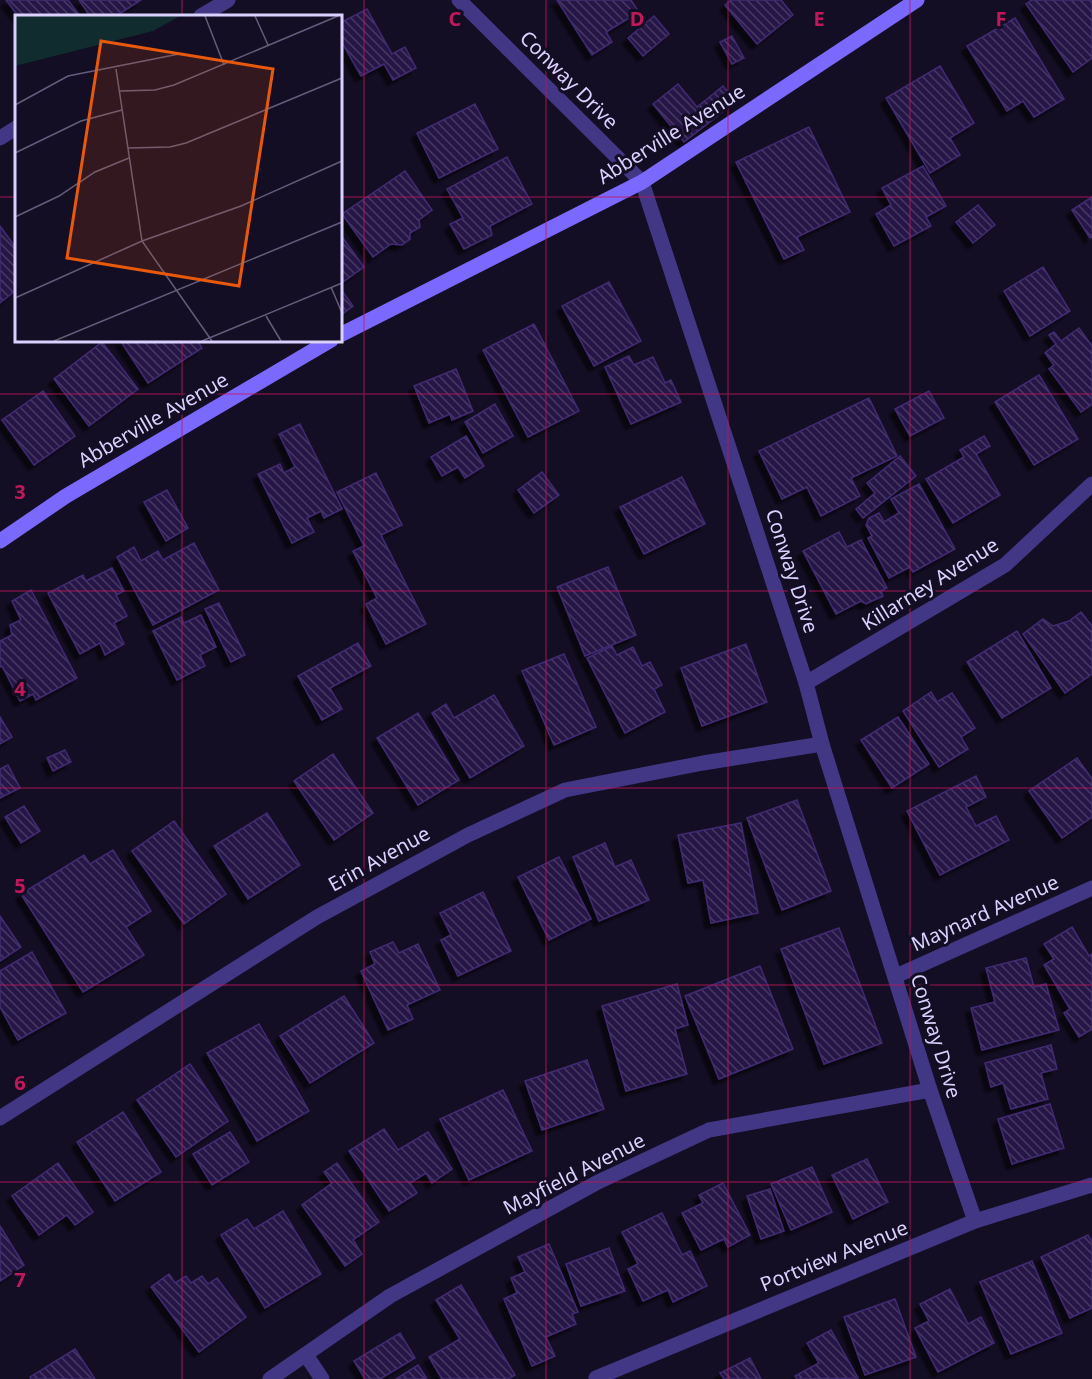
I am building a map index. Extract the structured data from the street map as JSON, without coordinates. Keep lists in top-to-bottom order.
{
  "streets": {
    "street": [
      "Conway Drive",
      "Abberville Avenue",
      "Killarney Avenue",
      "Erin Avenue",
      "Maynard Avenue",
      "Mayfield Avenue",
      "Portview Avenue"
    ]
  },
  "crossings": [
    ["Conway Drive", "Abberville Avenue"],
    ["Conway Drive", "Killarney Avenue"],
    ["Conway Drive", "Erin Avenue"],
    ["Conway Drive", "Maynard Avenue"],
    ["Conway Drive", "Mayfield Avenue"],
    ["Conway Drive", "Portview Avenue"]
  ],
  "grid": {
    "columns": [
      "C",
      "D",
      "E",
      "F"
    ],
    "rows": [
      "3",
      "4",
      "5",
      "6",
      "7"
    ]
  }
}
